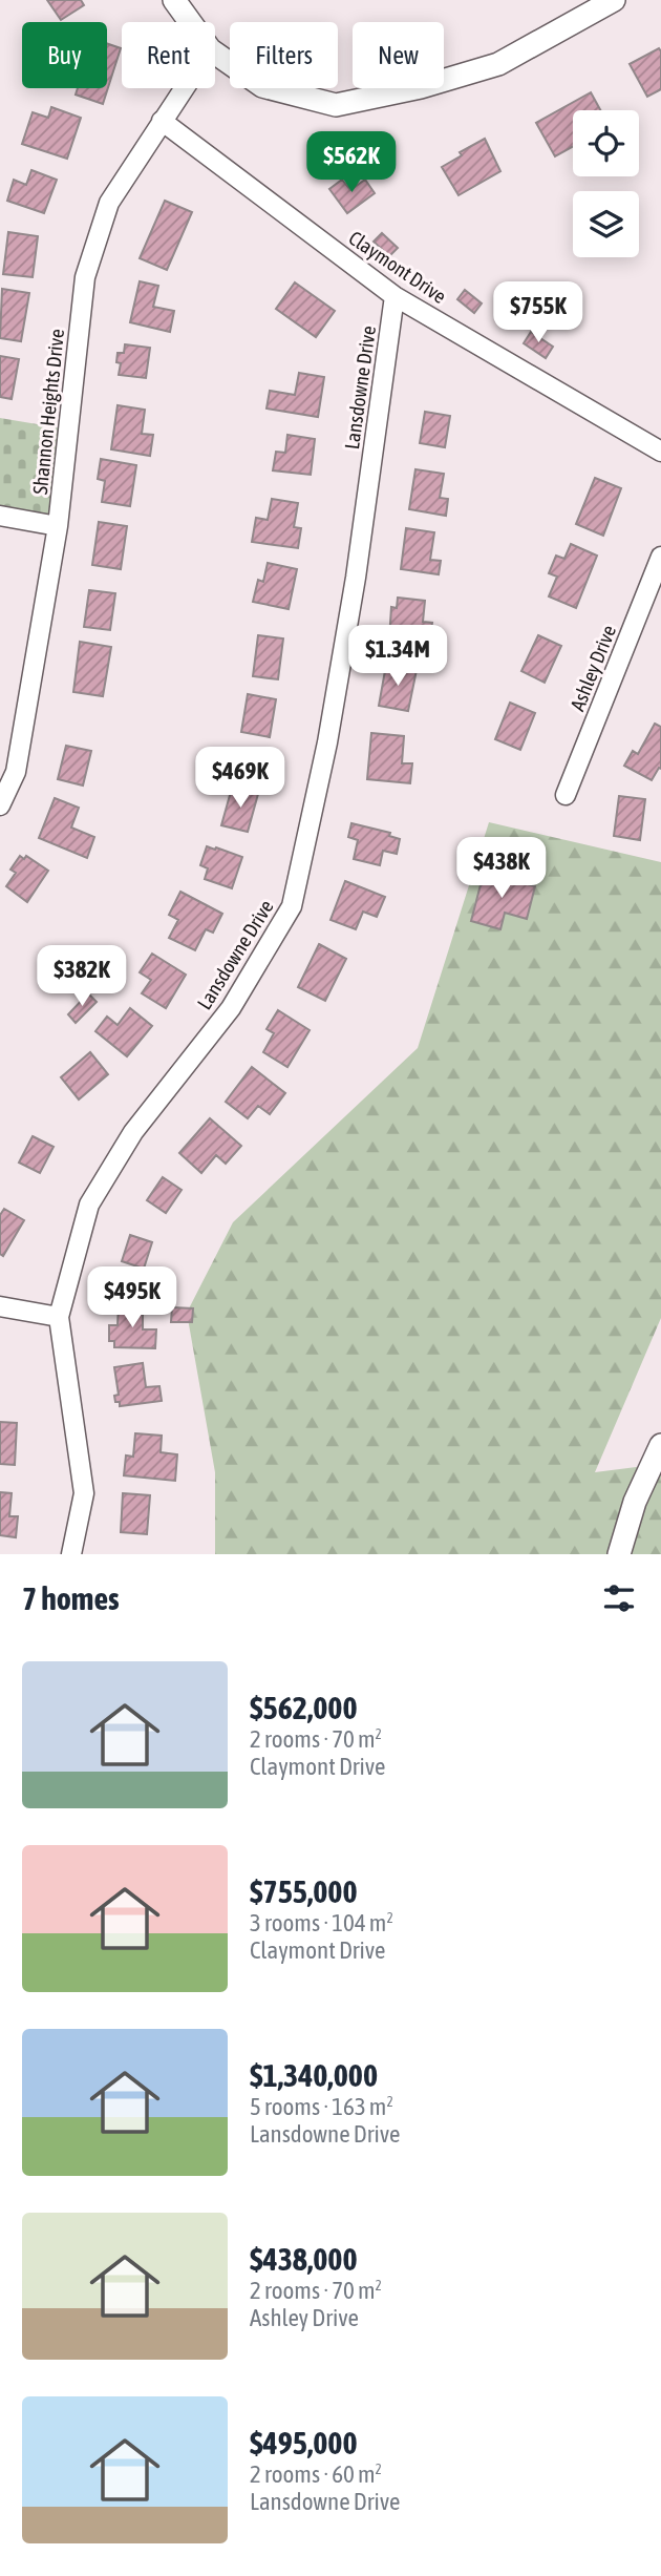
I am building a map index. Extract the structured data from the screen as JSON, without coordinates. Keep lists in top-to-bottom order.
{
  "streets": {
    "street": [
      "Claymont Drive",
      "Lansdowne Drive",
      "Shannon Heights Drive",
      "Ashley Drive"
    ]
  },
  "crossings": [
    ["Claymont Drive", "Lansdowne Drive"],
    ["Claymont Drive", "Shannon Heights Drive"]
  ],
  "page": {
    "chip": [
      "Buy",
      "Rent",
      "Filters",
      "New"
    ],
    "price": [
      "$562K",
      "$755K",
      "$1.34M",
      "$469K",
      "$438K",
      "$382K",
      "$495K"
    ],
    "heading": "7 homes",
    "list": [
      {
        "name": "$562,000",
        "note": "2 rooms · 70 m² · Claymont Drive"
      },
      {
        "name": "$755,000",
        "note": "3 rooms · 104 m² · Claymont Drive"
      },
      {
        "name": "$1,340,000",
        "note": "5 rooms · 163 m² · Lansdowne Drive"
      },
      {
        "name": "$438,000",
        "note": "2 rooms · 70 m² · Ashley Drive"
      },
      {
        "name": "$495,000",
        "note": "2 rooms · 60 m² · Lansdowne Drive"
      }
    ]
  }
}
